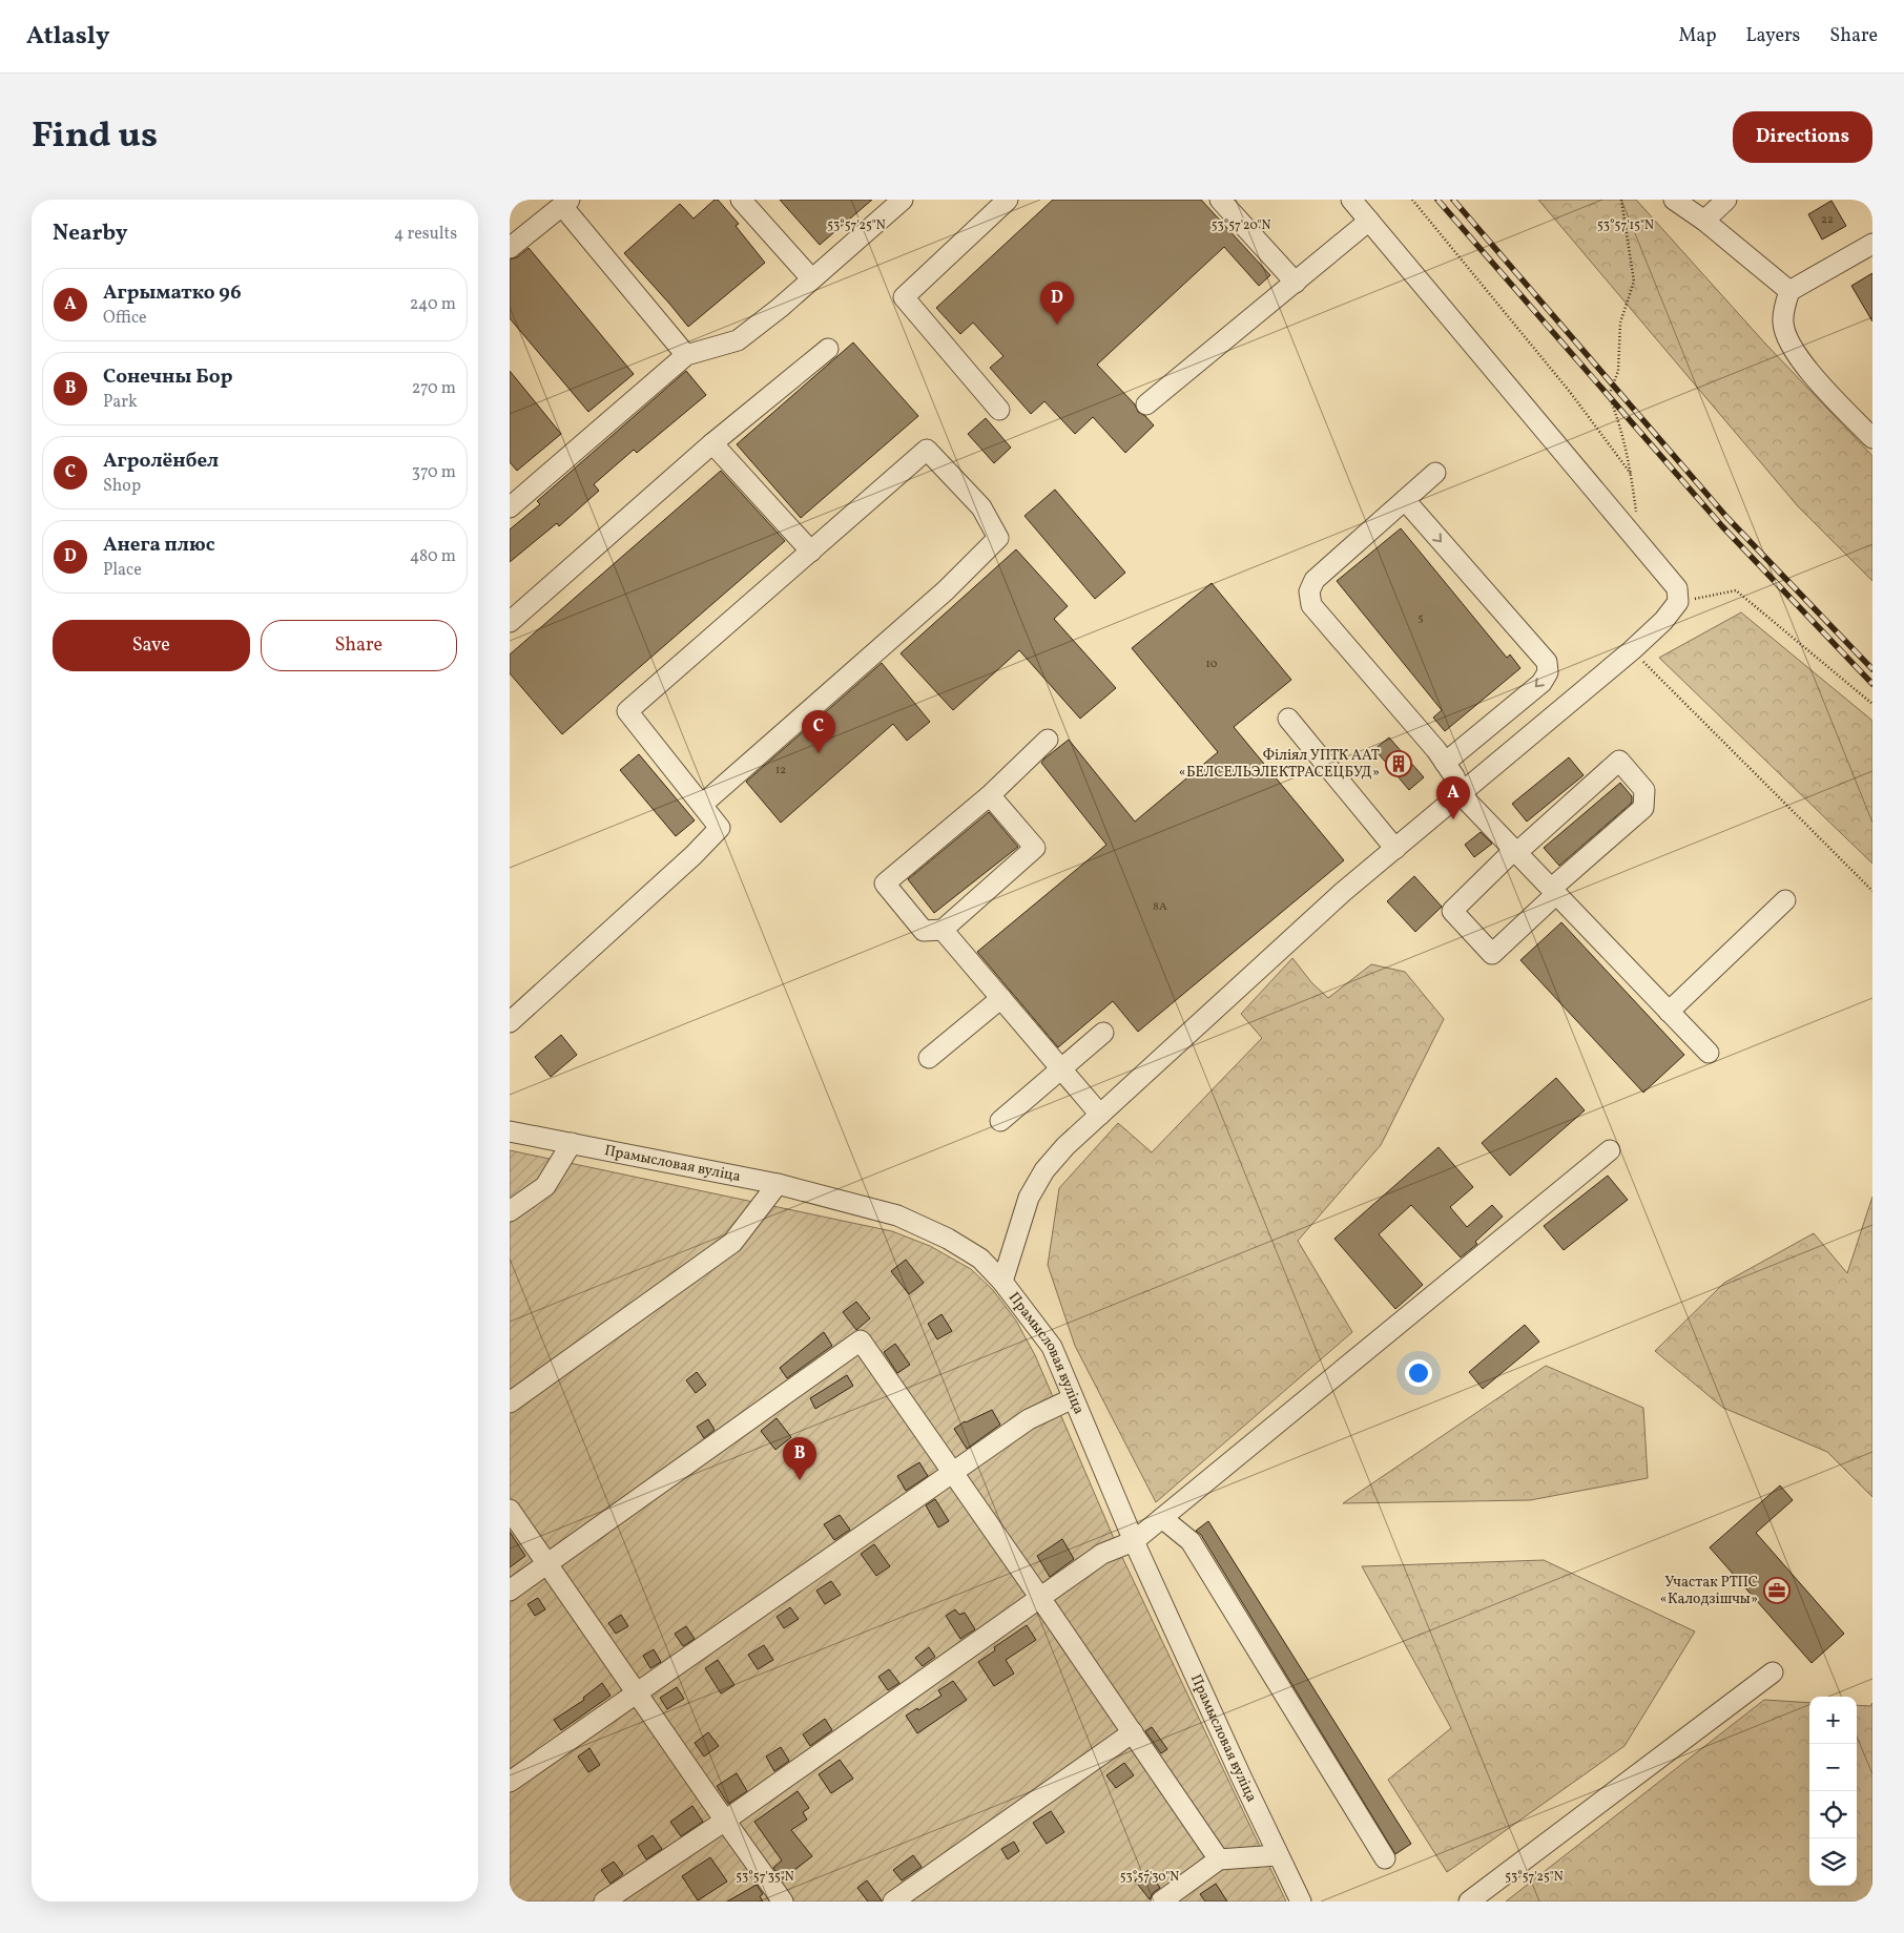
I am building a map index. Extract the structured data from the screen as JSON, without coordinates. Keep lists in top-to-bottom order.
{
  "streets": {
    "street": ["Прамысловая вуліца"]
  },
  "places": {
    "building": ["Філіял УПТК ААТ «БЕЛСЕЛЬЭЛЕКТРАСЕЦБУД»"],
    "office": ["Участак РТПС «Калодзішчы»"]
  },
  "house_numbers": [
    "22",
    "5",
    "10",
    "12",
    "8А"
  ],
  "page": {
    "header": "Atlasly",
    "nav": ["Map", "Layers", "Share"],
    "title": "Find us",
    "buttons": [
      "Directions",
      ["Save", "Share"]
    ],
    "heading": ["Nearby", "4 results"],
    "list": [
      {
        "mark": "A",
        "name": "Агрыматко 96",
        "note": "Office",
        "value": "240 m"
      },
      {
        "mark": "B",
        "name": "Сонечны Бор",
        "note": "Park",
        "value": "270 m"
      },
      {
        "mark": "C",
        "name": "Агролёнбел",
        "note": "Shop",
        "value": "370 m"
      },
      {
        "mark": "D",
        "name": "Анега плюс",
        "note": "Place",
        "value": "480 m"
      }
    ],
    "pins": [
      "D",
      "C",
      "A",
      "B"
    ],
    "map_buttons": ["+", "−"]
  },
  "coordinates": [
    "53°57'25\"N",
    "53°57'20\"N",
    "53°57'15\"N",
    "53°57'35\"N",
    "53°57'30\"N"
  ]
}
